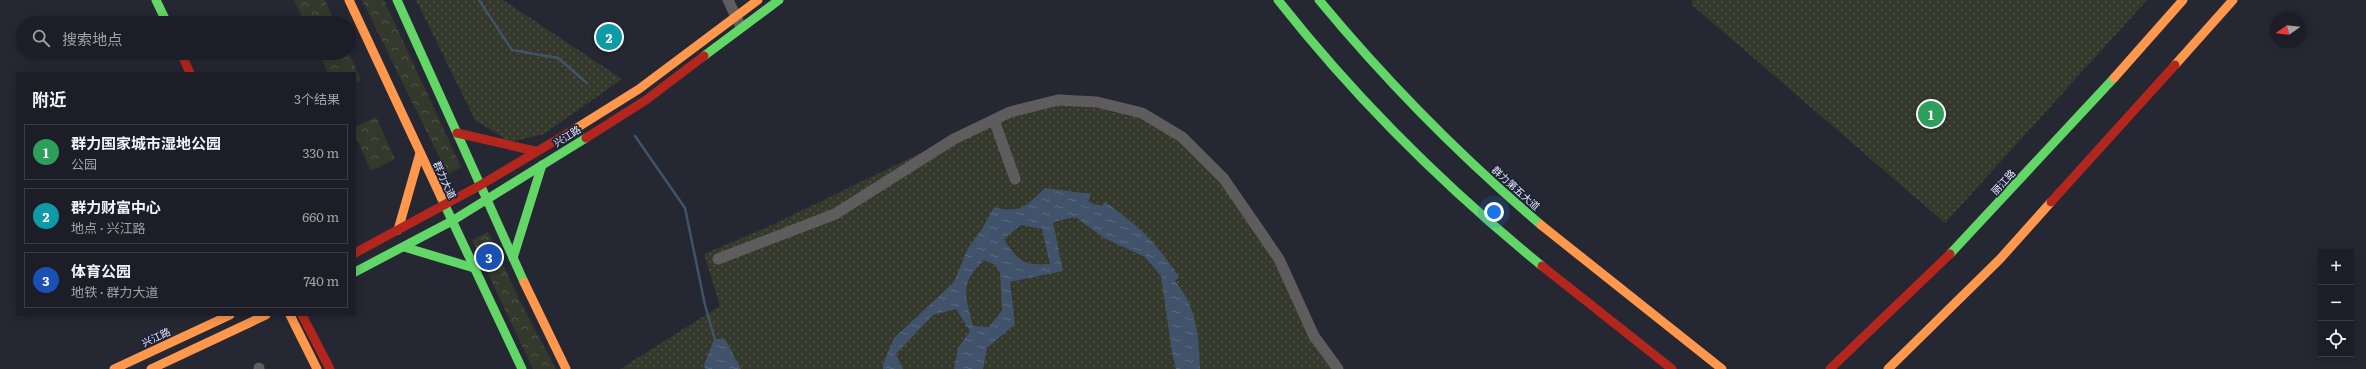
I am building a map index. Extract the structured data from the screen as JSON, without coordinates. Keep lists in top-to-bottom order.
{
  "streets": {
    "main road": [
      "兴江路",
      "群力大道",
      "丽江路",
      "群力第五大道"
    ]
  },
  "crossings": [
    ["兴江路", "群力大道"]
  ],
  "north": "left",
  "page": {
    "search": "搜索地点",
    "pins": ["2", "1", "3"],
    "heading": ["附近", "3个结果"],
    "list": [
      {
        "mark": "1",
        "name": "群力国家城市湿地公园",
        "note": "公园",
        "value": "330 m"
      },
      {
        "mark": "2",
        "name": "群力财富中心",
        "note": "地点 · 兴江路",
        "value": "660 m"
      },
      {
        "mark": "3",
        "name": "体育公园",
        "note": "地铁 · 群力大道",
        "value": "740 m"
      }
    ],
    "map_buttons": ["+", "−"]
  }
}
